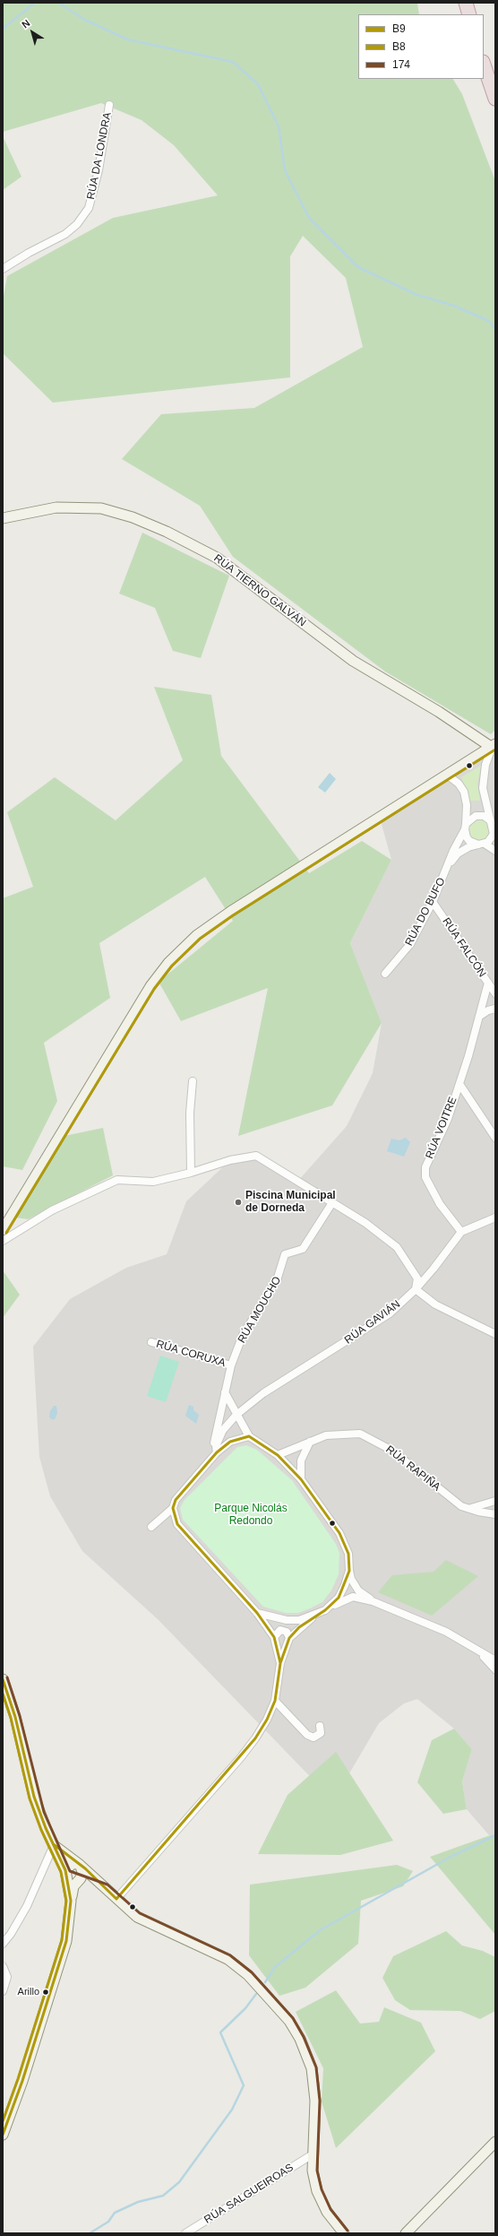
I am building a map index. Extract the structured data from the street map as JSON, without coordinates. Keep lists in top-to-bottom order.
{
  "streets": {
    "street": [
      "RÚA DA LONDRA",
      "RÚA TIERNO GALVÁN",
      "RÚA DO BUFO",
      "RÚA FALCÓN",
      "RÚA VOITRE",
      "RÚA MOUCHO",
      "RÚA GAVIÁN",
      "RÚA CORUXA",
      "RÚA RAPIÑA",
      "RÚA SALGUEIROAS"
    ]
  },
  "crossings": [
    ["RÚA DO BUFO", "RÚA FALCÓN"],
    ["RÚA FALCÓN", "RÚA VOITRE"],
    ["RÚA VOITRE", "RÚA GAVIÁN"],
    ["RÚA MOUCHO", "RÚA CORUXA"]
  ],
  "parks": ["Parque Nicolás Redondo"],
  "places": ["Piscina Municipal de Dorneda", "Arillo"],
  "lines": ["transit line B8", "transit line B9", "transit line 174"],
  "legend": ["B9", "B8", "174"],
  "north": "top left"
}
